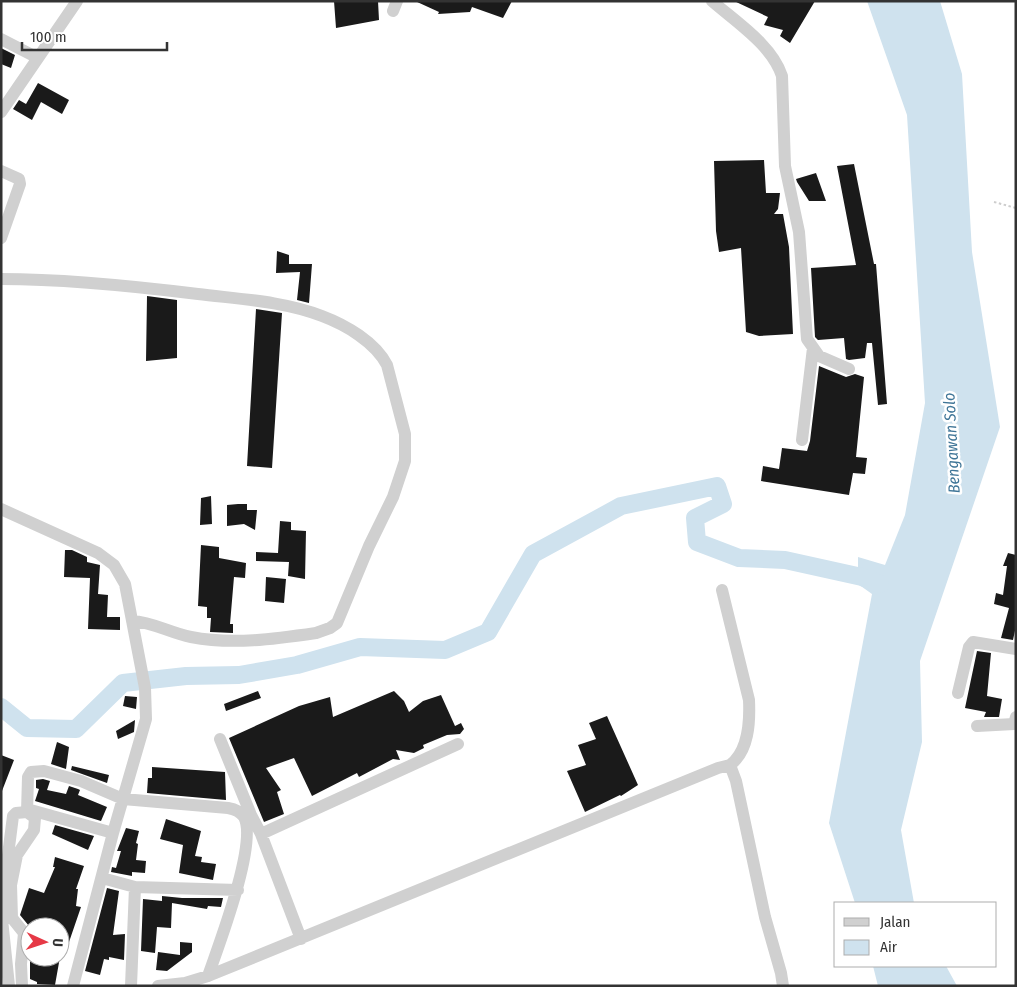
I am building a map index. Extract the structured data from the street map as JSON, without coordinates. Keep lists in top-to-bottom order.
{
  "water": ["Bengawan Solo"],
  "legend": ["Jalan", "Air"],
  "scale_bar": "100 m",
  "north": "right"
}
